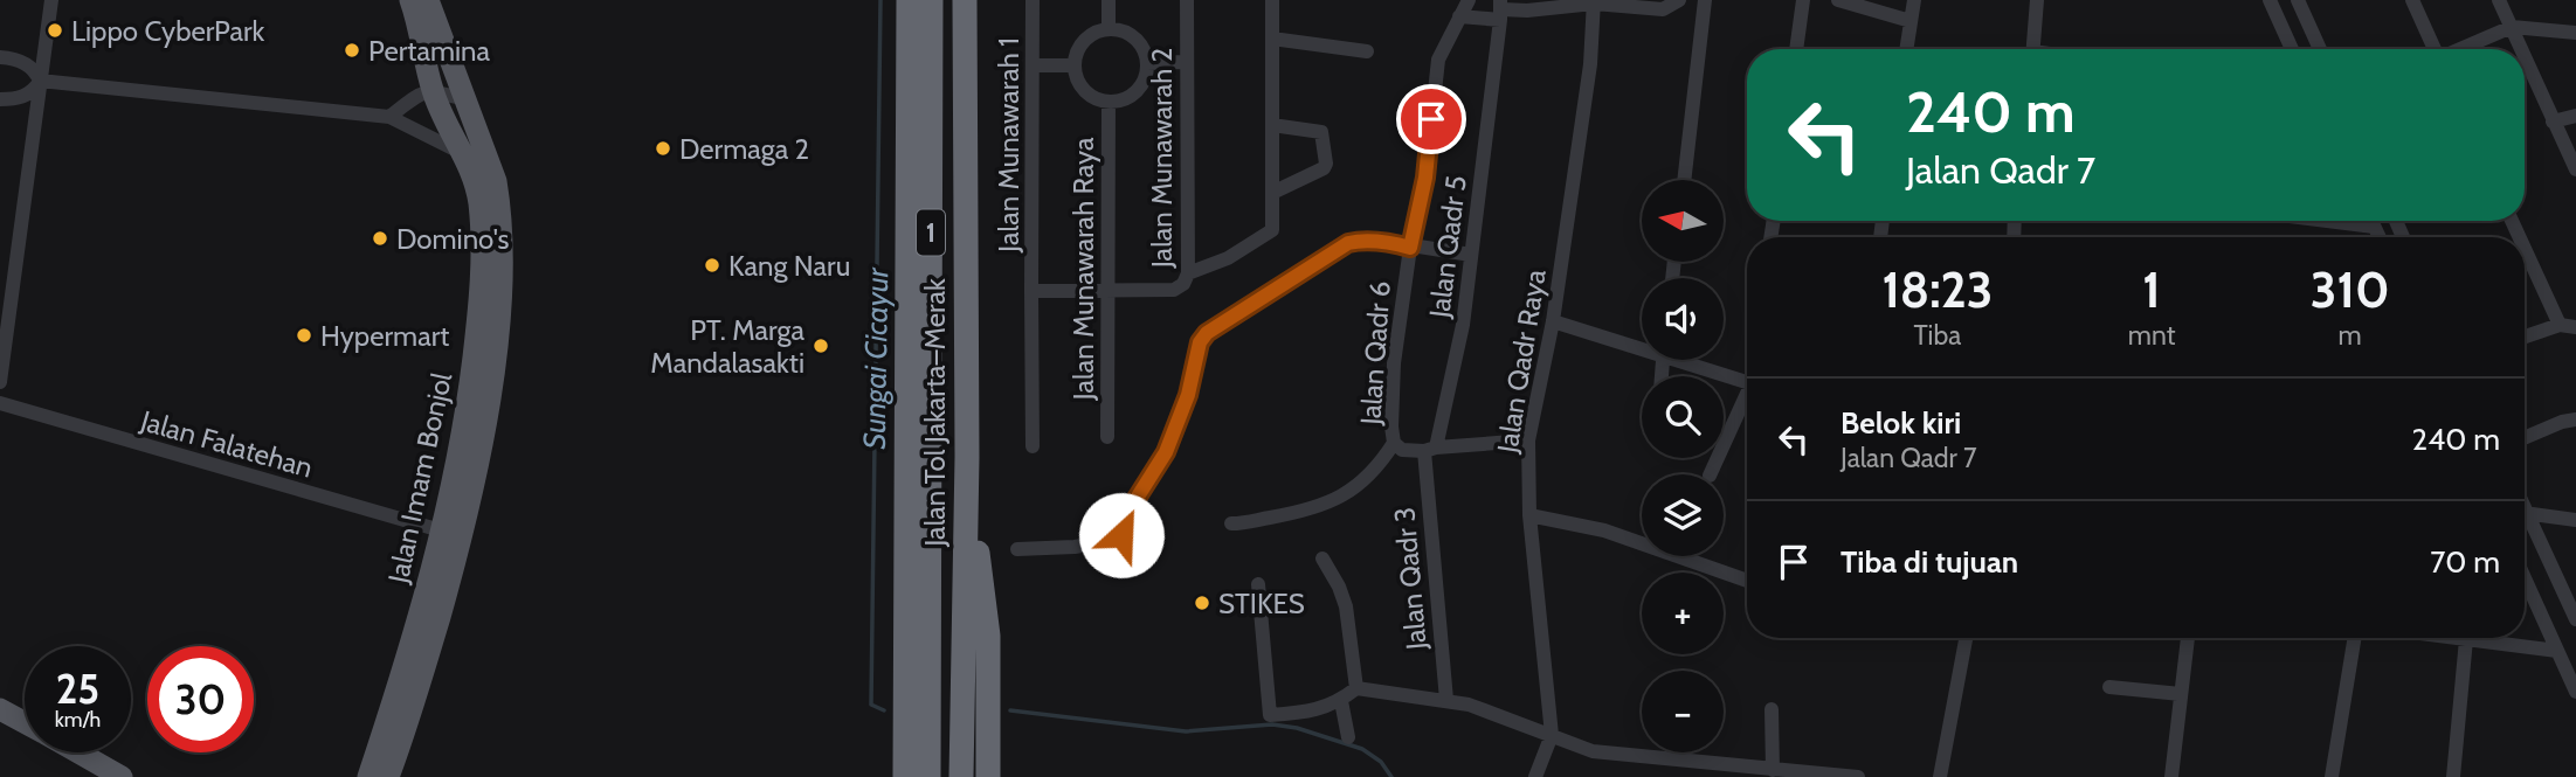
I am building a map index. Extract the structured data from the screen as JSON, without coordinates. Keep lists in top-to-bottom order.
{
  "streets": {
    "highway": ["1", "Jalan Tol Jakarta–Merak"],
    "main road": ["Jalan Imam Bonjol"],
    "street": [
      "Jalan Munawarah 1",
      "Jalan Munawarah 2",
      "Jalan Qadr 5",
      "Jalan Munawarah Raya",
      "Jalan Qadr 6",
      "Jalan Qadr Raya",
      "Jalan Falatehan",
      "Jalan Qadr 3"
    ]
  },
  "crossings": [
    ["Jalan Munawarah 1", "Jalan Munawarah 2"],
    ["Jalan Munawarah 1", "Jalan Munawarah Raya"],
    ["Jalan Munawarah 2", "Jalan Munawarah Raya"],
    ["Jalan Qadr 5", "Jalan Qadr 3"],
    ["Jalan Falatehan", "Jalan Imam Bonjol"]
  ],
  "water": ["Sungai Cicayur"],
  "places": [
    "Lippo CyberPark",
    "Pertamina",
    "Dermaga 2",
    "Domino's",
    "Kang Naru",
    "Hypermart",
    "PT. Marga Mandalasakti",
    "STIKES"
  ],
  "north": "left",
  "page": {
    "turn": ["240 m", "Jalan Qadr 7"],
    "map_buttons": ["+", "−"],
    "eta": [
      "18:23",
      "Tiba",
      "1",
      "mnt",
      "310",
      "m"
    ],
    "list": [
      {
        "name": "Belok kiri",
        "note": "Jalan Qadr 7",
        "value": "240 m"
      },
      {
        "name": "Tiba di tujuan",
        "value": "70 m"
      }
    ],
    "speed": "25 km/h",
    "limit": "30"
  }
}
